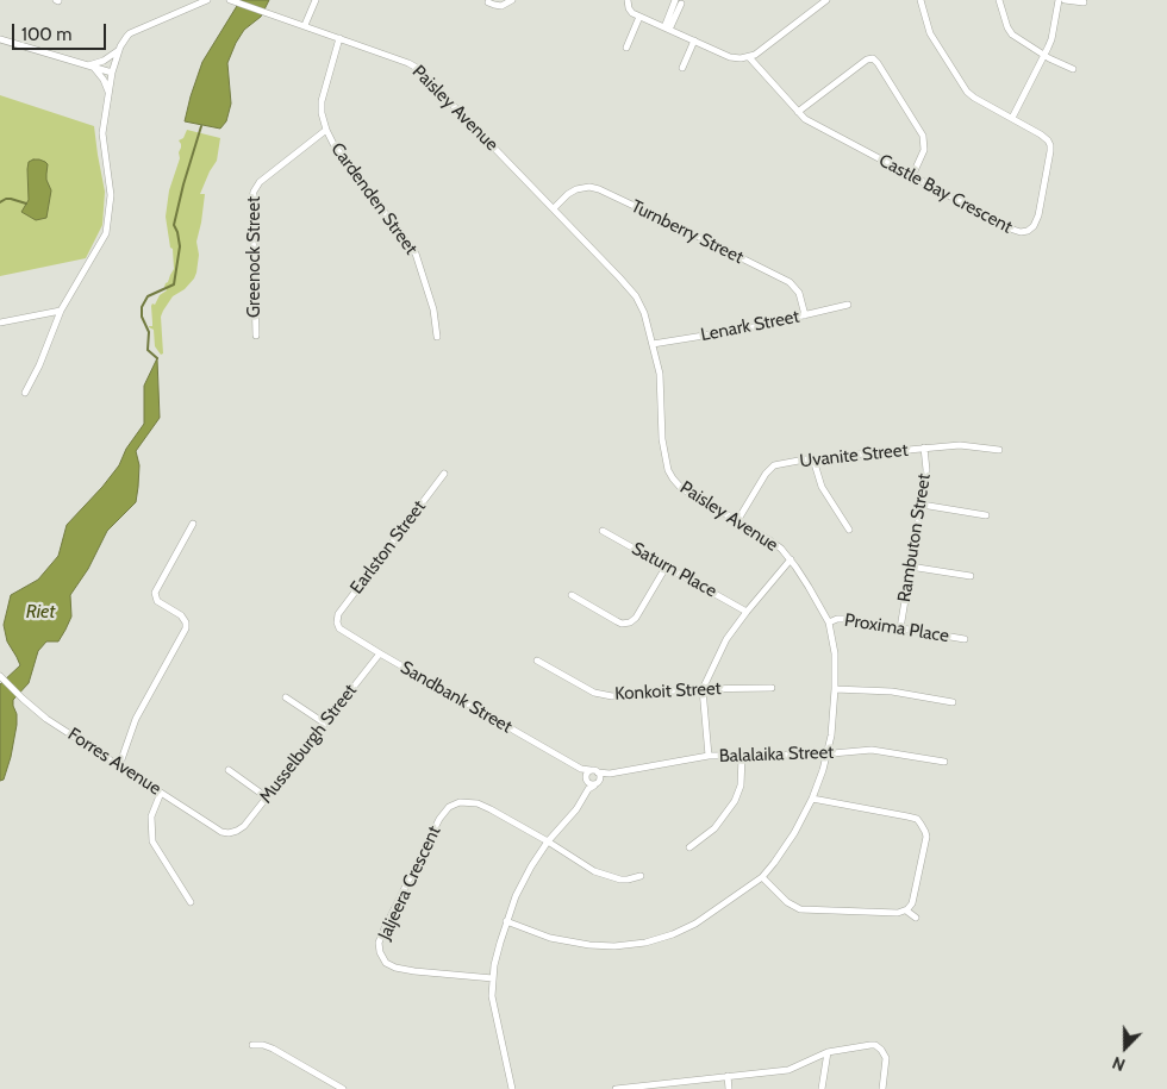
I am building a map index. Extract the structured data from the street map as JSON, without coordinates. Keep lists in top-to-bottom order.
{
  "streets": {
    "street": [
      "Paisley Avenue",
      "Castle Bay Crescent",
      "Cardenden Street",
      "Turnberry Street",
      "Greenock Street",
      "Lenark Street",
      "Uvanite Street",
      "Rambuton Street",
      "Earlston Street",
      "Saturn Place",
      "Proxima Place",
      "Konkoit Street",
      "Sandbank Street",
      "Musselburgh Street",
      "Balalaika Street",
      "Forres Avenue",
      "Jaljeera Crescent"
    ]
  },
  "crossings": [
    ["Paisley Avenue", "Turnberry Street"],
    ["Paisley Avenue", "Lenark Street"],
    ["Paisley Avenue", "Uvanite Street"],
    ["Paisley Avenue", "Proxima Place"],
    ["Paisley Avenue", "Balalaika Street"],
    ["Cardenden Street", "Greenock Street"],
    ["Turnberry Street", "Lenark Street"],
    ["Uvanite Street", "Rambuton Street"],
    ["Rambuton Street", "Proxima Place"],
    ["Earlston Street", "Sandbank Street"],
    ["Sandbank Street", "Musselburgh Street"],
    ["Sandbank Street", "Balalaika Street"],
    ["Musselburgh Street", "Forres Avenue"],
    ["Balalaika Street", "Jaljeera Crescent"]
  ],
  "water": ["Riet"],
  "scale_bar": "100 m",
  "north": "bottom"
}
